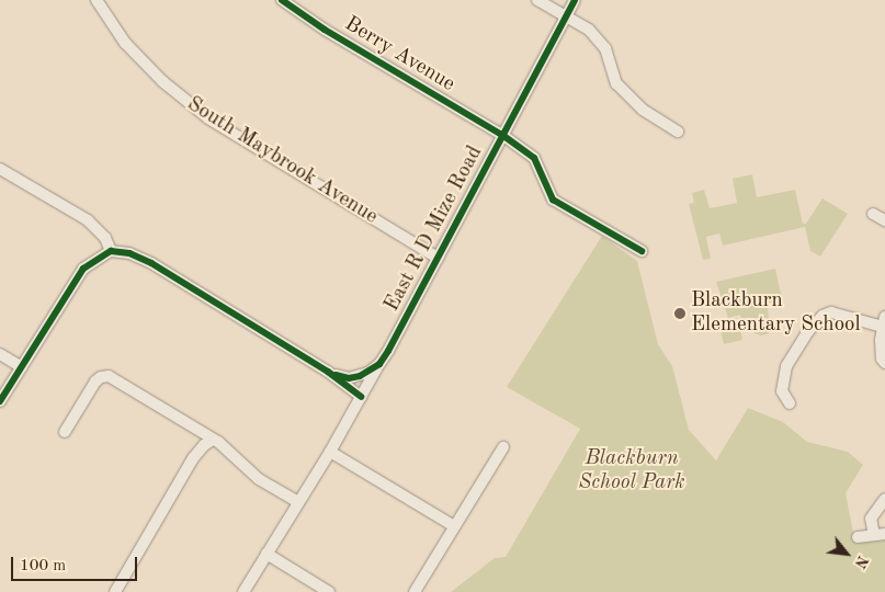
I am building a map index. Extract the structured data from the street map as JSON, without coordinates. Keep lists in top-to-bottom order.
{
  "streets": {
    "street": ["Berry Avenue", "South Maybrook Avenue", "East R D Mize Road"]
  },
  "crossings": [
    ["Berry Avenue", "East R D Mize Road"],
    ["South Maybrook Avenue", "East R D Mize Road"]
  ],
  "parks": ["Blackburn School Park"],
  "places": ["Blackburn Elementary School"],
  "scale_bar": "100 m",
  "north": "bottom right"
}
